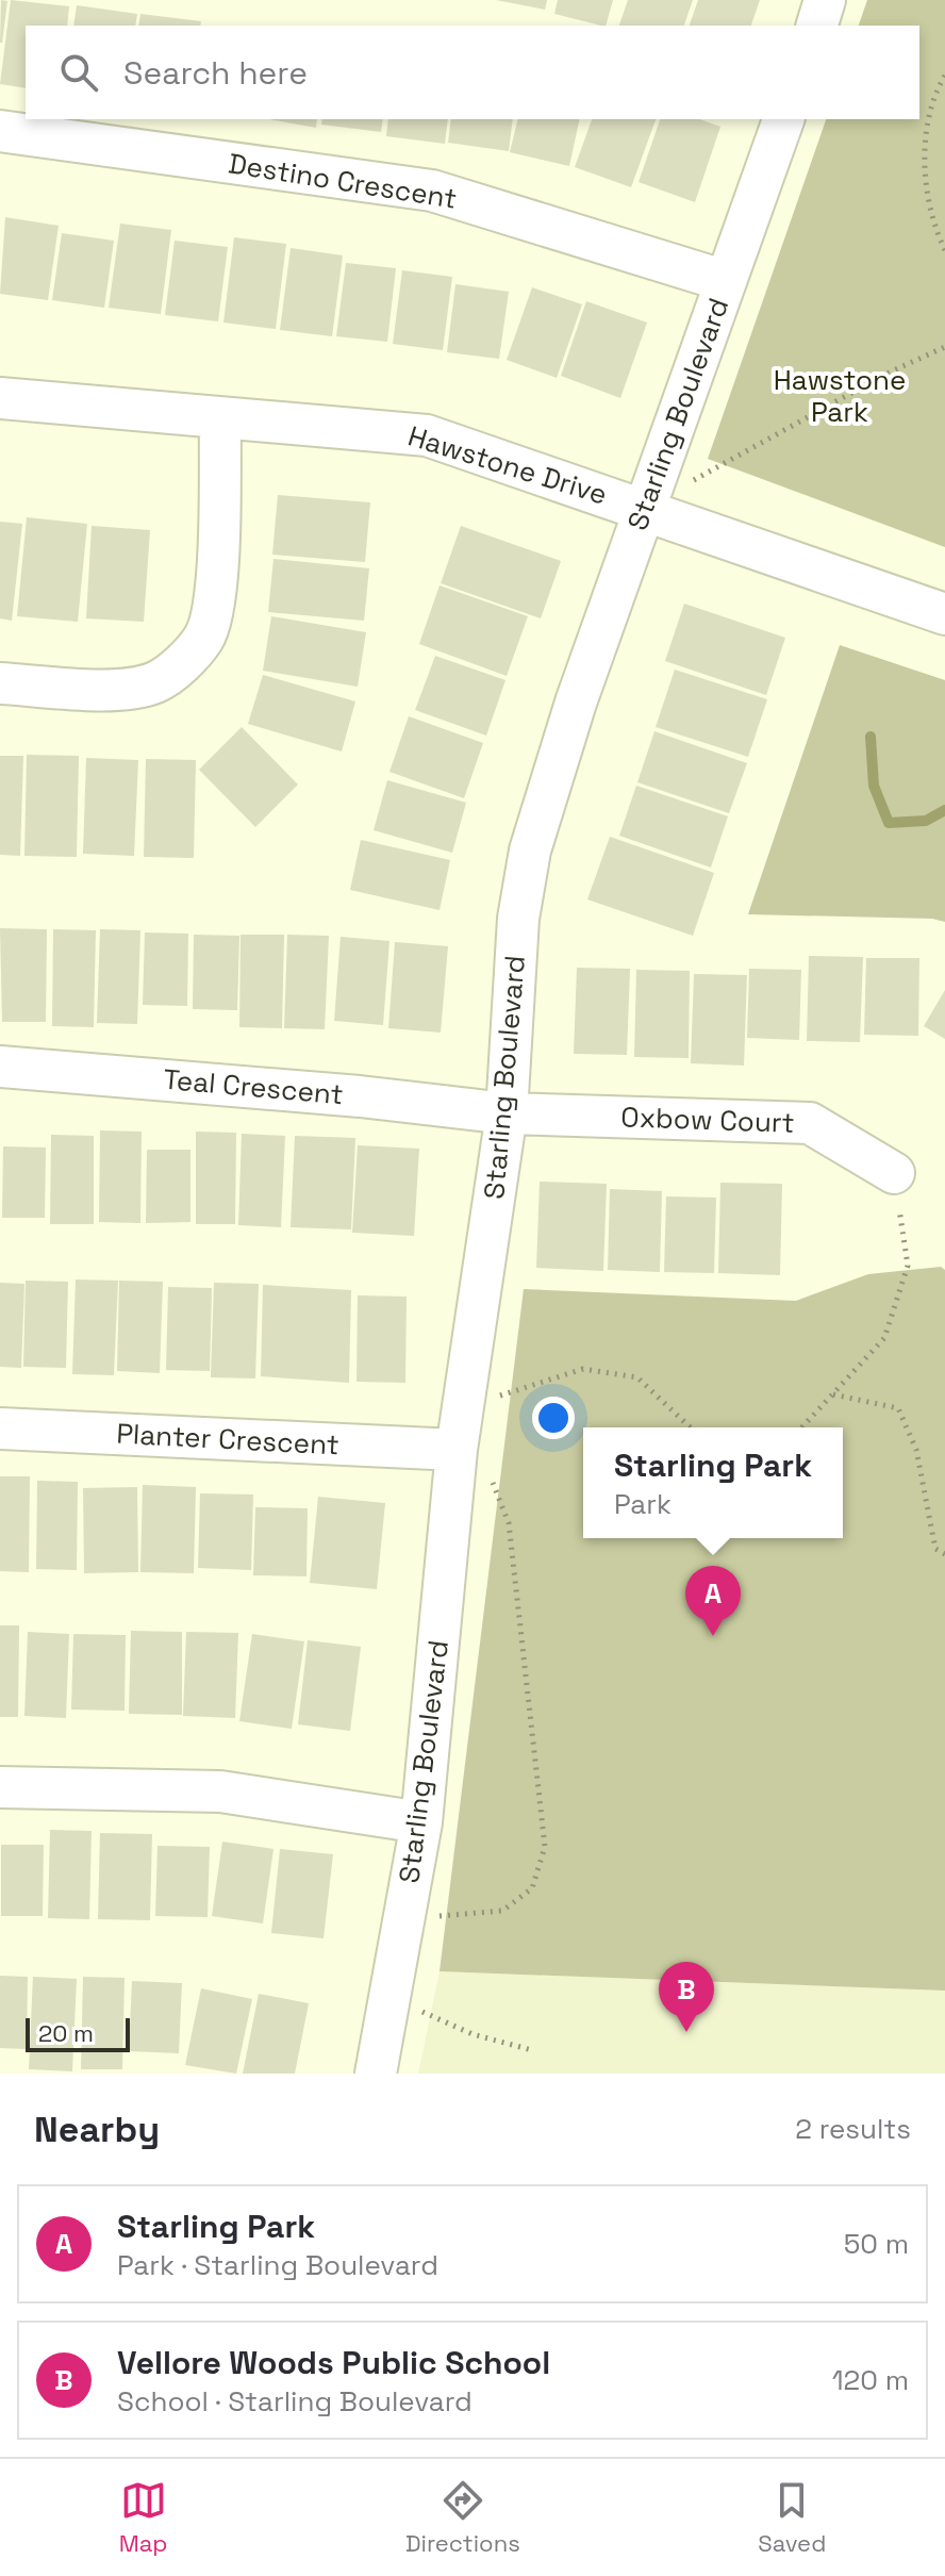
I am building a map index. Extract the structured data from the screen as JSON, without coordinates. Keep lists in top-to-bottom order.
{
  "streets": {
    "street": [
      "Destino Crescent",
      "Starling Boulevard",
      "Hawstone Drive",
      "Teal Crescent",
      "Oxbow Court",
      "Planter Crescent"
    ]
  },
  "crossings": [
    ["Destino Crescent", "Starling Boulevard"],
    ["Starling Boulevard", "Hawstone Drive"],
    ["Starling Boulevard", "Teal Crescent"],
    ["Starling Boulevard", "Oxbow Court"],
    ["Starling Boulevard", "Planter Crescent"],
    ["Teal Crescent", "Oxbow Court"]
  ],
  "parks": ["Hawstone Park"],
  "scale_bar": "20 m",
  "page": {
    "search": "Search here",
    "popup": ["Starling Park", "Park"],
    "pins": ["A", "B"],
    "scale": "20 m",
    "heading": ["Nearby", "2 results"],
    "list": [
      {
        "mark": "A",
        "name": "Starling Park",
        "note": "Park · Starling Boulevard",
        "value": "50 m"
      },
      {
        "mark": "B",
        "name": "Vellore Woods Public School",
        "note": "School · Starling Boulevard",
        "value": "120 m"
      }
    ],
    "nav": ["Map", "Directions", "Saved"]
  }
}
